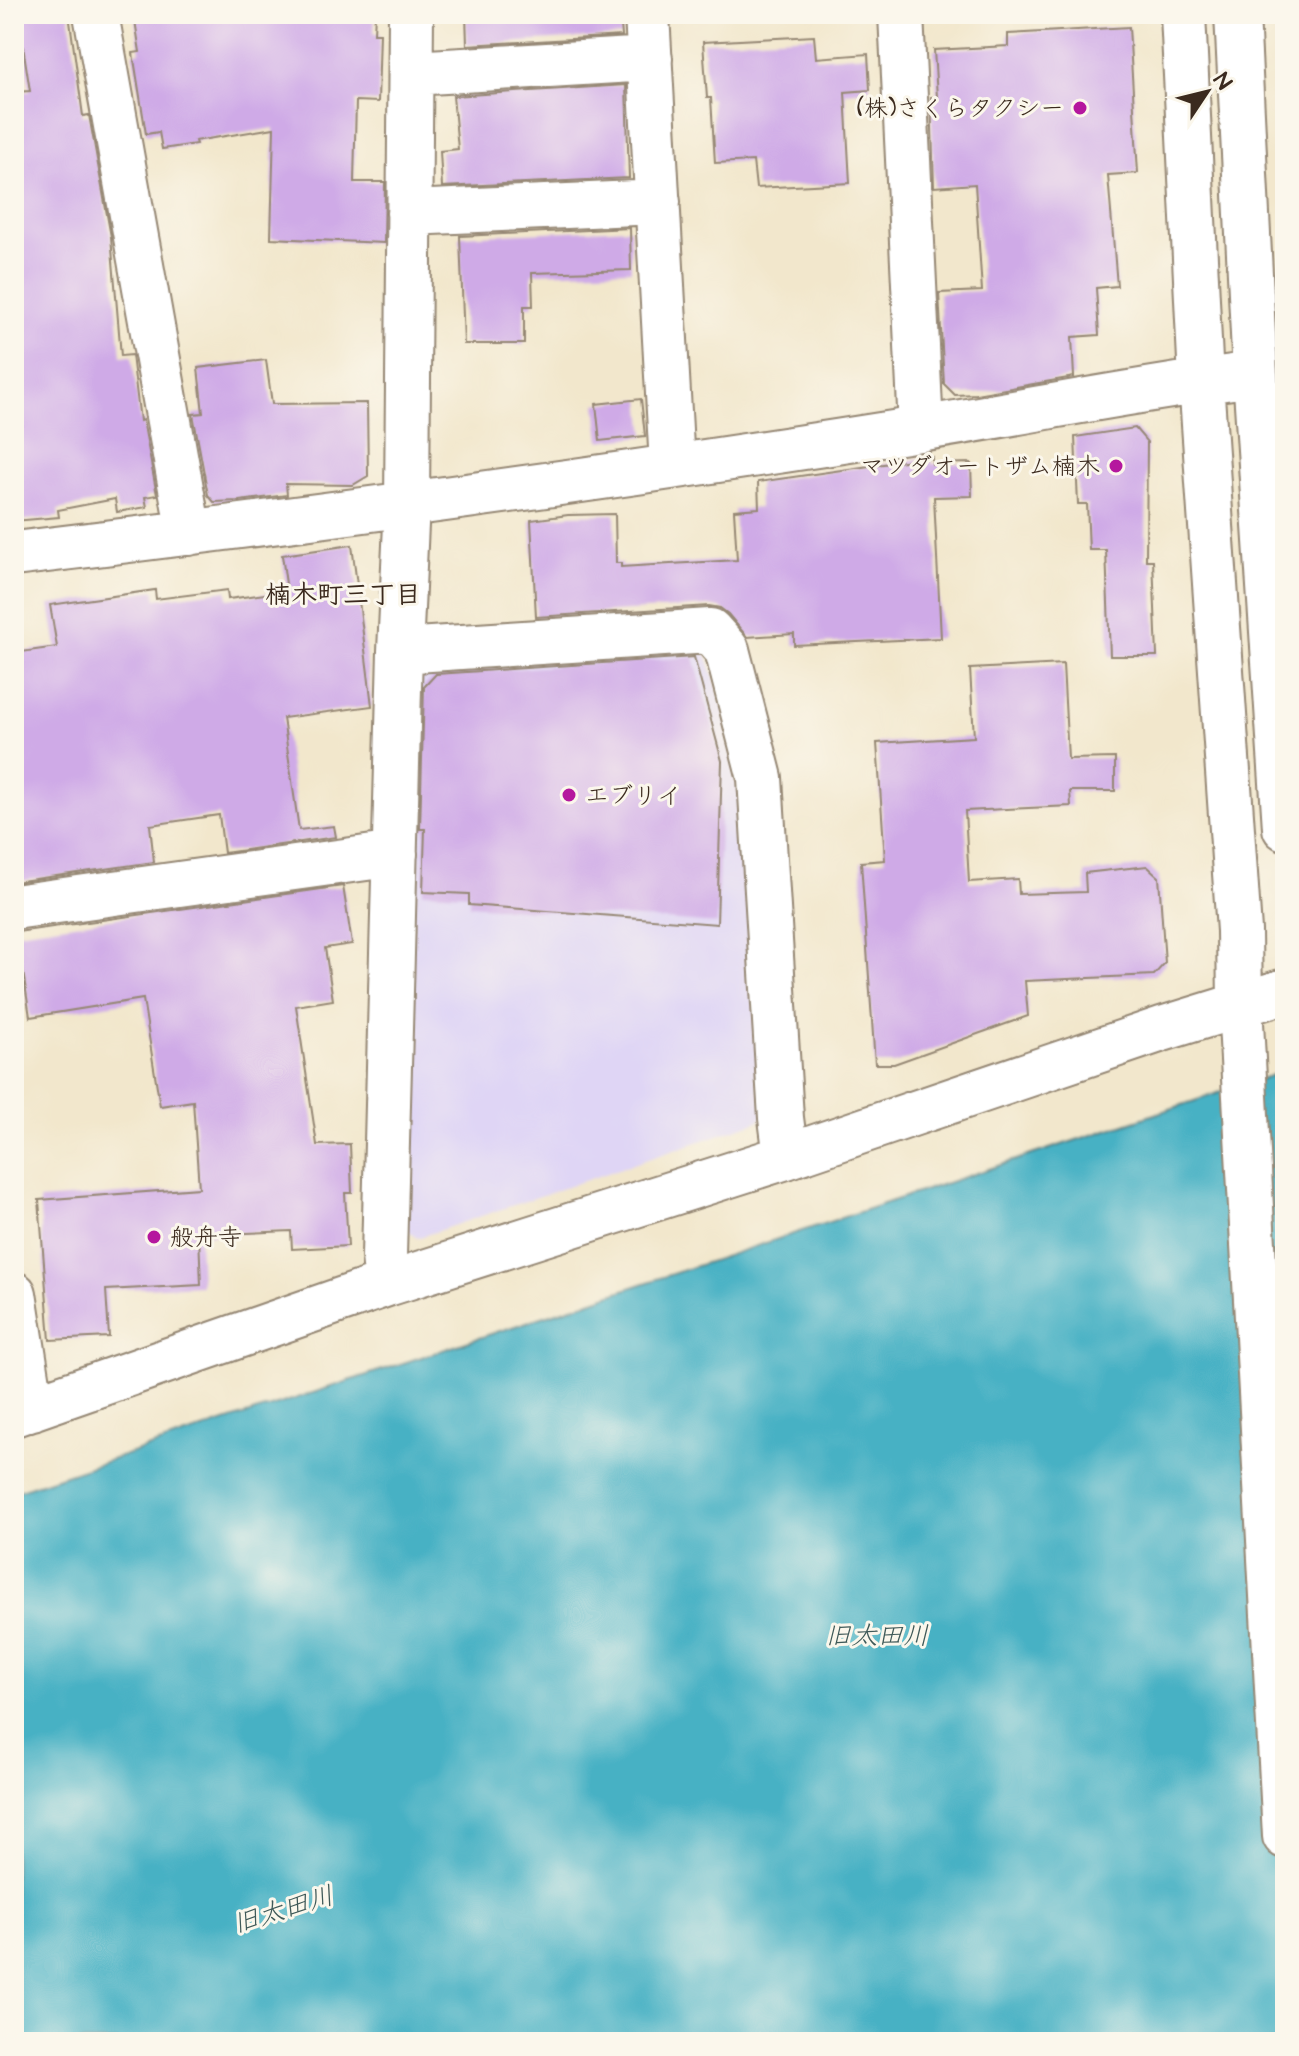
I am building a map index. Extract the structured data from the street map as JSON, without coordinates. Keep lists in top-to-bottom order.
{
  "districts": ["楠木町三丁目"],
  "water": ["旧太田川"],
  "places": [
    "(株)さくらタクシー",
    "マツダオートザム楠木",
    "エブリイ",
    "般舟寺"
  ],
  "north": "top right"
}
